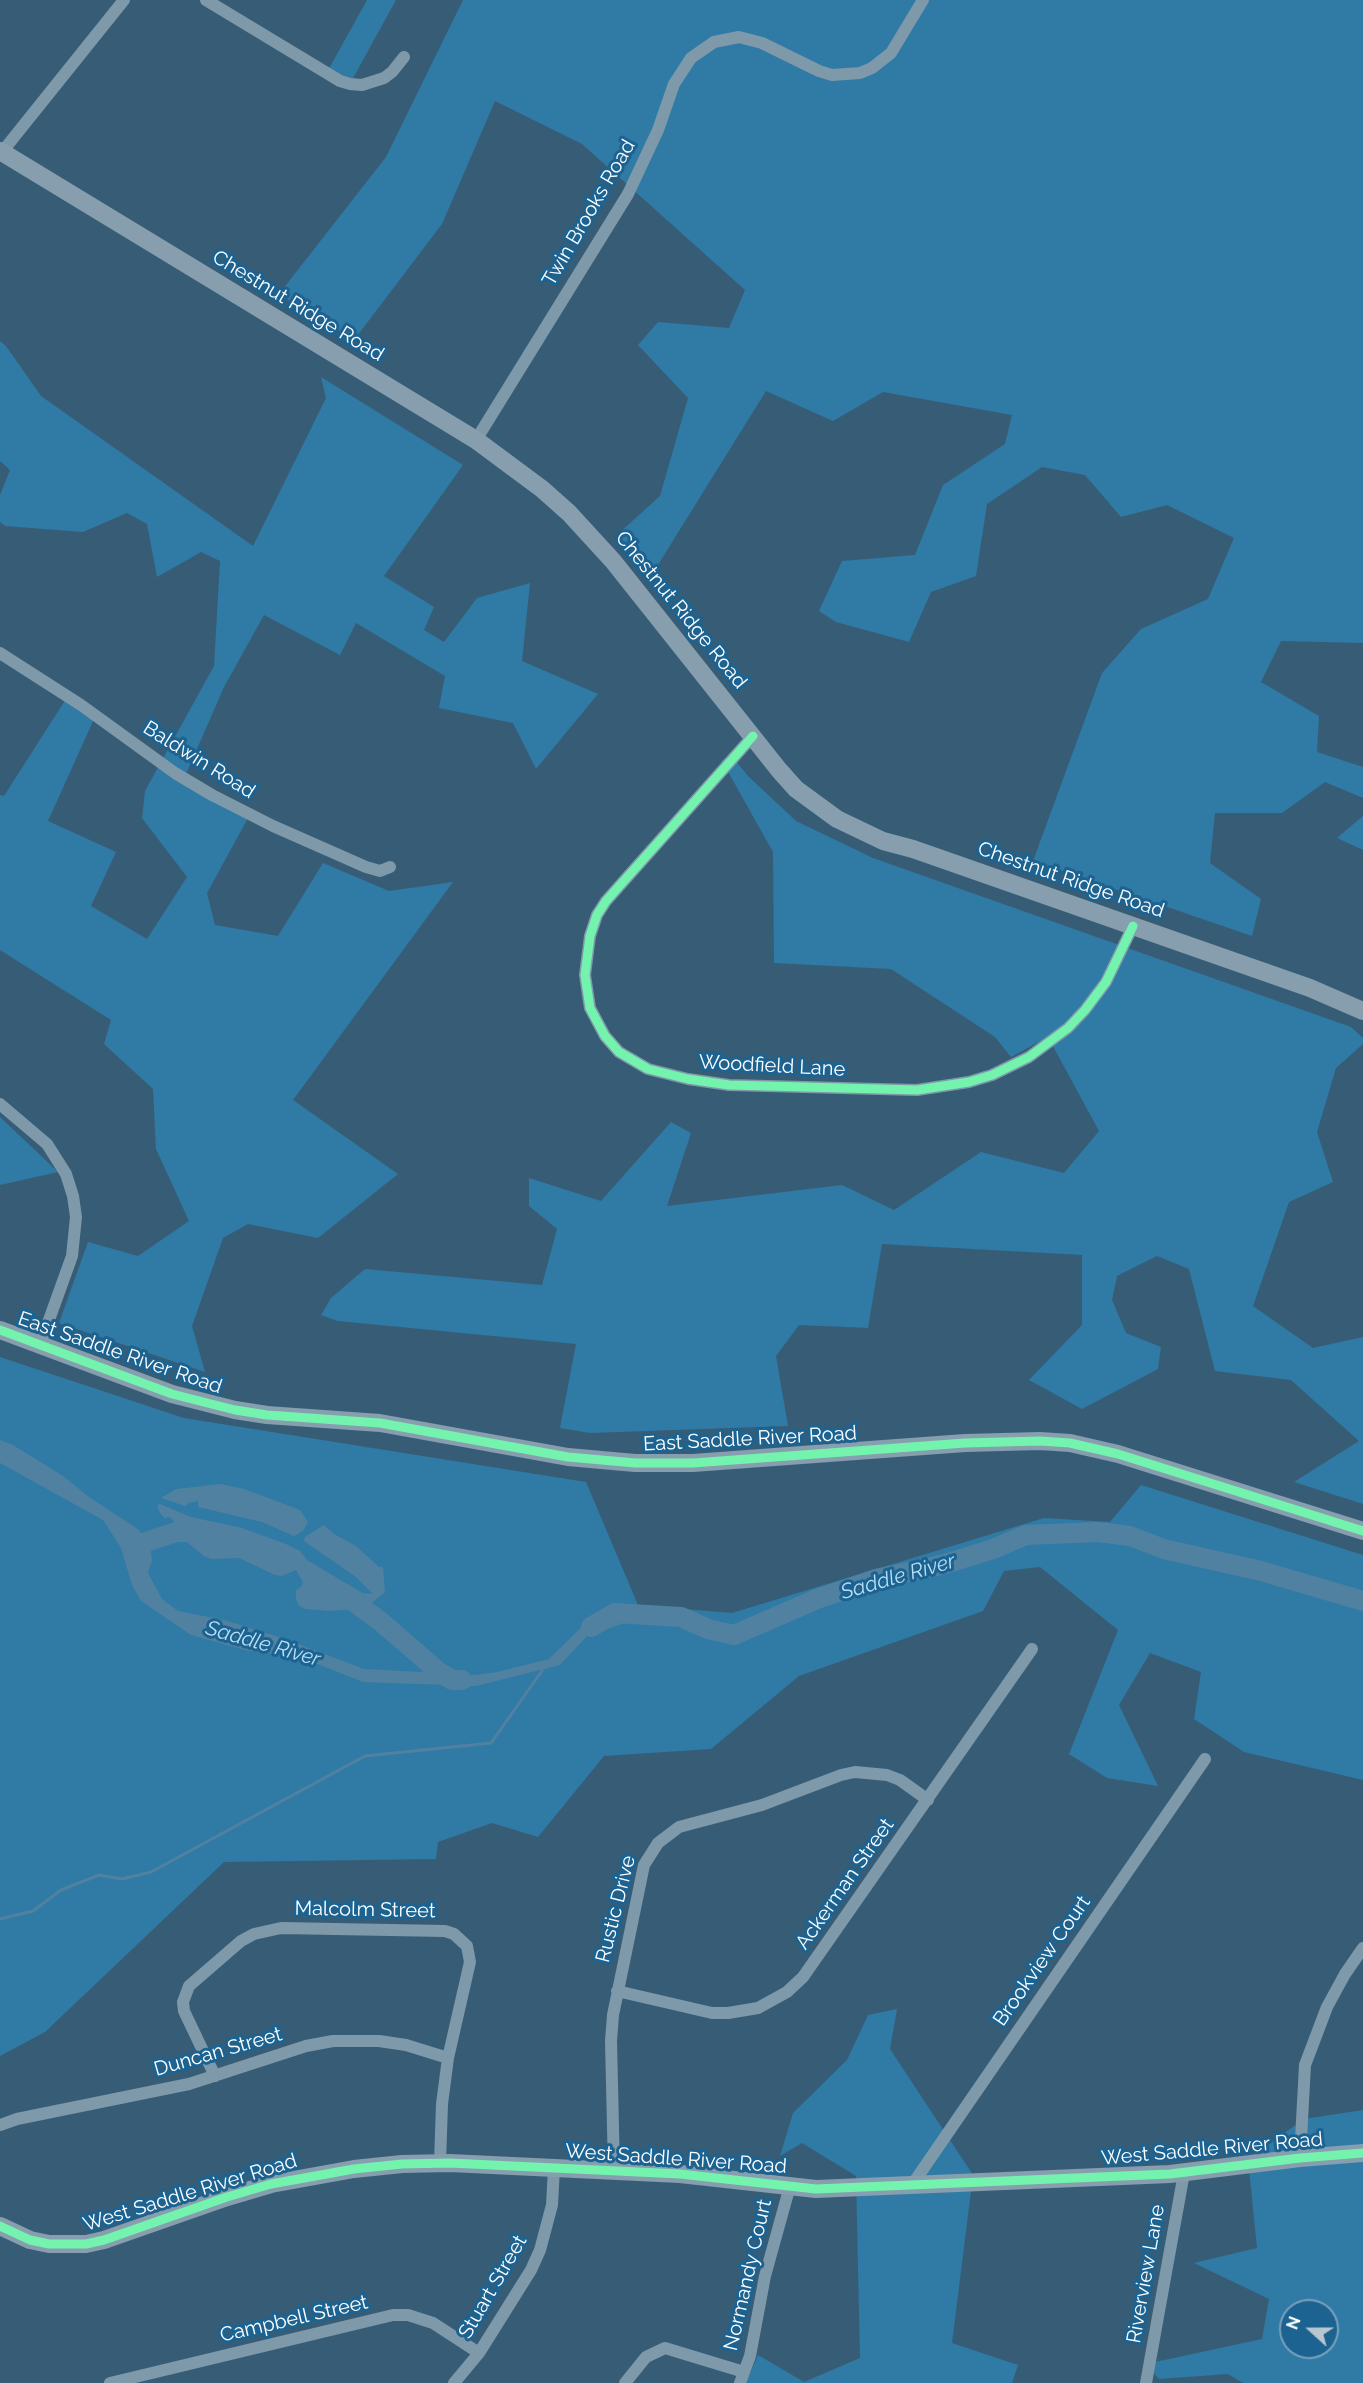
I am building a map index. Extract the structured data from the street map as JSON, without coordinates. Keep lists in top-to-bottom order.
{
  "streets": {
    "street": [
      "Twin Brooks Road",
      "Chestnut Ridge Road",
      "Baldwin Road",
      "Woodfield Lane",
      "East Saddle River Road",
      "Ackerman Street",
      "Rustic Drive",
      "Malcolm Street",
      "Brookview Court",
      "Duncan Street",
      "West Saddle River Road",
      "Riverview Lane",
      "Normandy Court",
      "Stuart Street",
      "Campbell Street"
    ]
  },
  "crossings": [
    ["Twin Brooks Road", "Chestnut Ridge Road"],
    ["Chestnut Ridge Road", "Woodfield Lane"],
    ["Ackerman Street", "Rustic Drive"],
    ["Rustic Drive", "West Saddle River Road"],
    ["Malcolm Street", "Duncan Street"],
    ["Malcolm Street", "West Saddle River Road"],
    ["Brookview Court", "West Saddle River Road"],
    ["West Saddle River Road", "Riverview Lane"],
    ["West Saddle River Road", "Normandy Court"],
    ["West Saddle River Road", "Stuart Street"],
    ["Stuart Street", "Campbell Street"]
  ],
  "water": ["Saddle River"],
  "north": "left"
}
